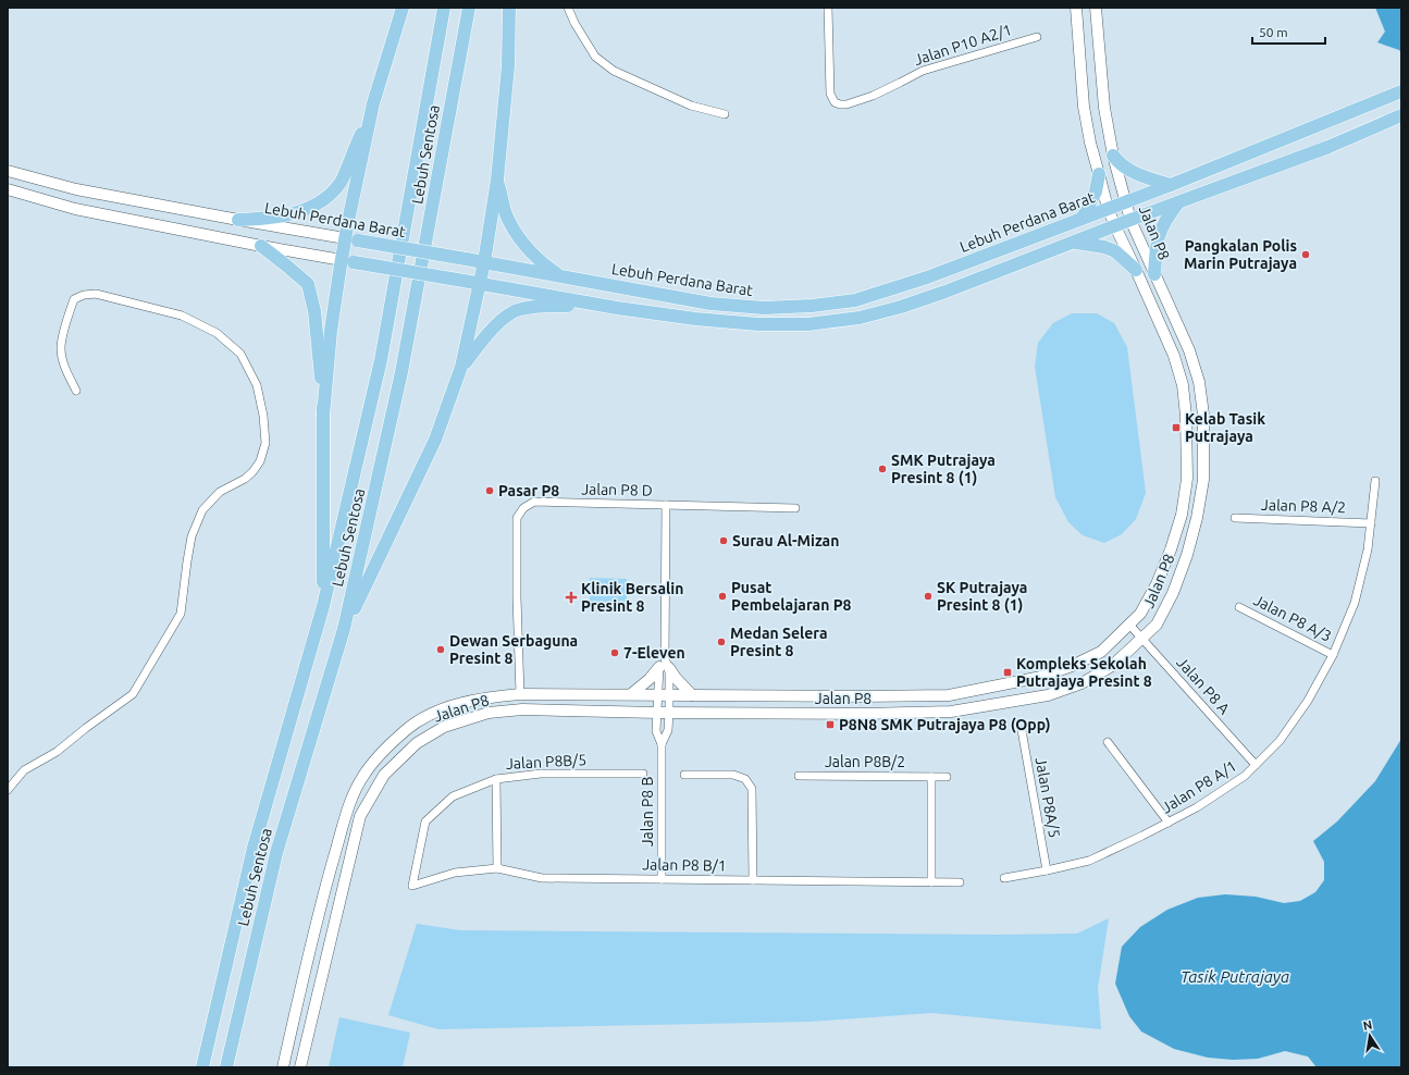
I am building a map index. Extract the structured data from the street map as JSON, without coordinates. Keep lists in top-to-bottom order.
{
  "streets": {
    "main road": ["Lebuh Sentosa", "Lebuh Perdana Barat"],
    "street": [
      "Jalan P10 A2/1",
      "Jalan P8",
      "Jalan P8 D",
      "Jalan P8 A/2",
      "Jalan P8 A/3",
      "Jalan P8 A",
      "Jalan P8B/5",
      "Jalan P8B/2",
      "Jalan P8 A/1",
      "Jalan P8A/5",
      "Jalan P8 B",
      "Jalan P8 B/1"
    ]
  },
  "crossings": [
    ["Lebuh Perdana Barat", "Jalan P8"],
    ["Jalan P8", "Jalan P8 D"],
    ["Jalan P8", "Jalan P8 A"],
    ["Jalan P8", "Jalan P8 B"],
    ["Jalan P8 A/2", "Jalan P8 A/1"],
    ["Jalan P8 A/3", "Jalan P8 A/1"],
    ["Jalan P8 A", "Jalan P8 A/1"],
    ["Jalan P8B/5", "Jalan P8 B/1"],
    ["Jalan P8 A/1", "Jalan P8A/5"],
    ["Jalan P8 B", "Jalan P8 B/1"]
  ],
  "water": ["Tasik Putrajaya"],
  "places": {
    "other": [
      "Pangkalan Polis Marin Putrajaya",
      "SMK Putrajaya Presint 8 (1)",
      "Pasar P8",
      "Surau Al-Mizan",
      "Pusat Pembelajaran P8",
      "SK Putrajaya Presint 8 (1)",
      "Medan Selera Presint 8",
      "Dewan Serbaguna Presint 8",
      "7-Eleven"
    ],
    "transit": ["Kelab Tasik Putrajaya", "Kompleks Sekolah Putrajaya Presint 8", "P8N8 SMK Putrajaya P8 (Opp)"],
    "health": ["Klinik Bersalin Presint 8"]
  },
  "scale_bar": "50 m",
  "north": "top"
}
